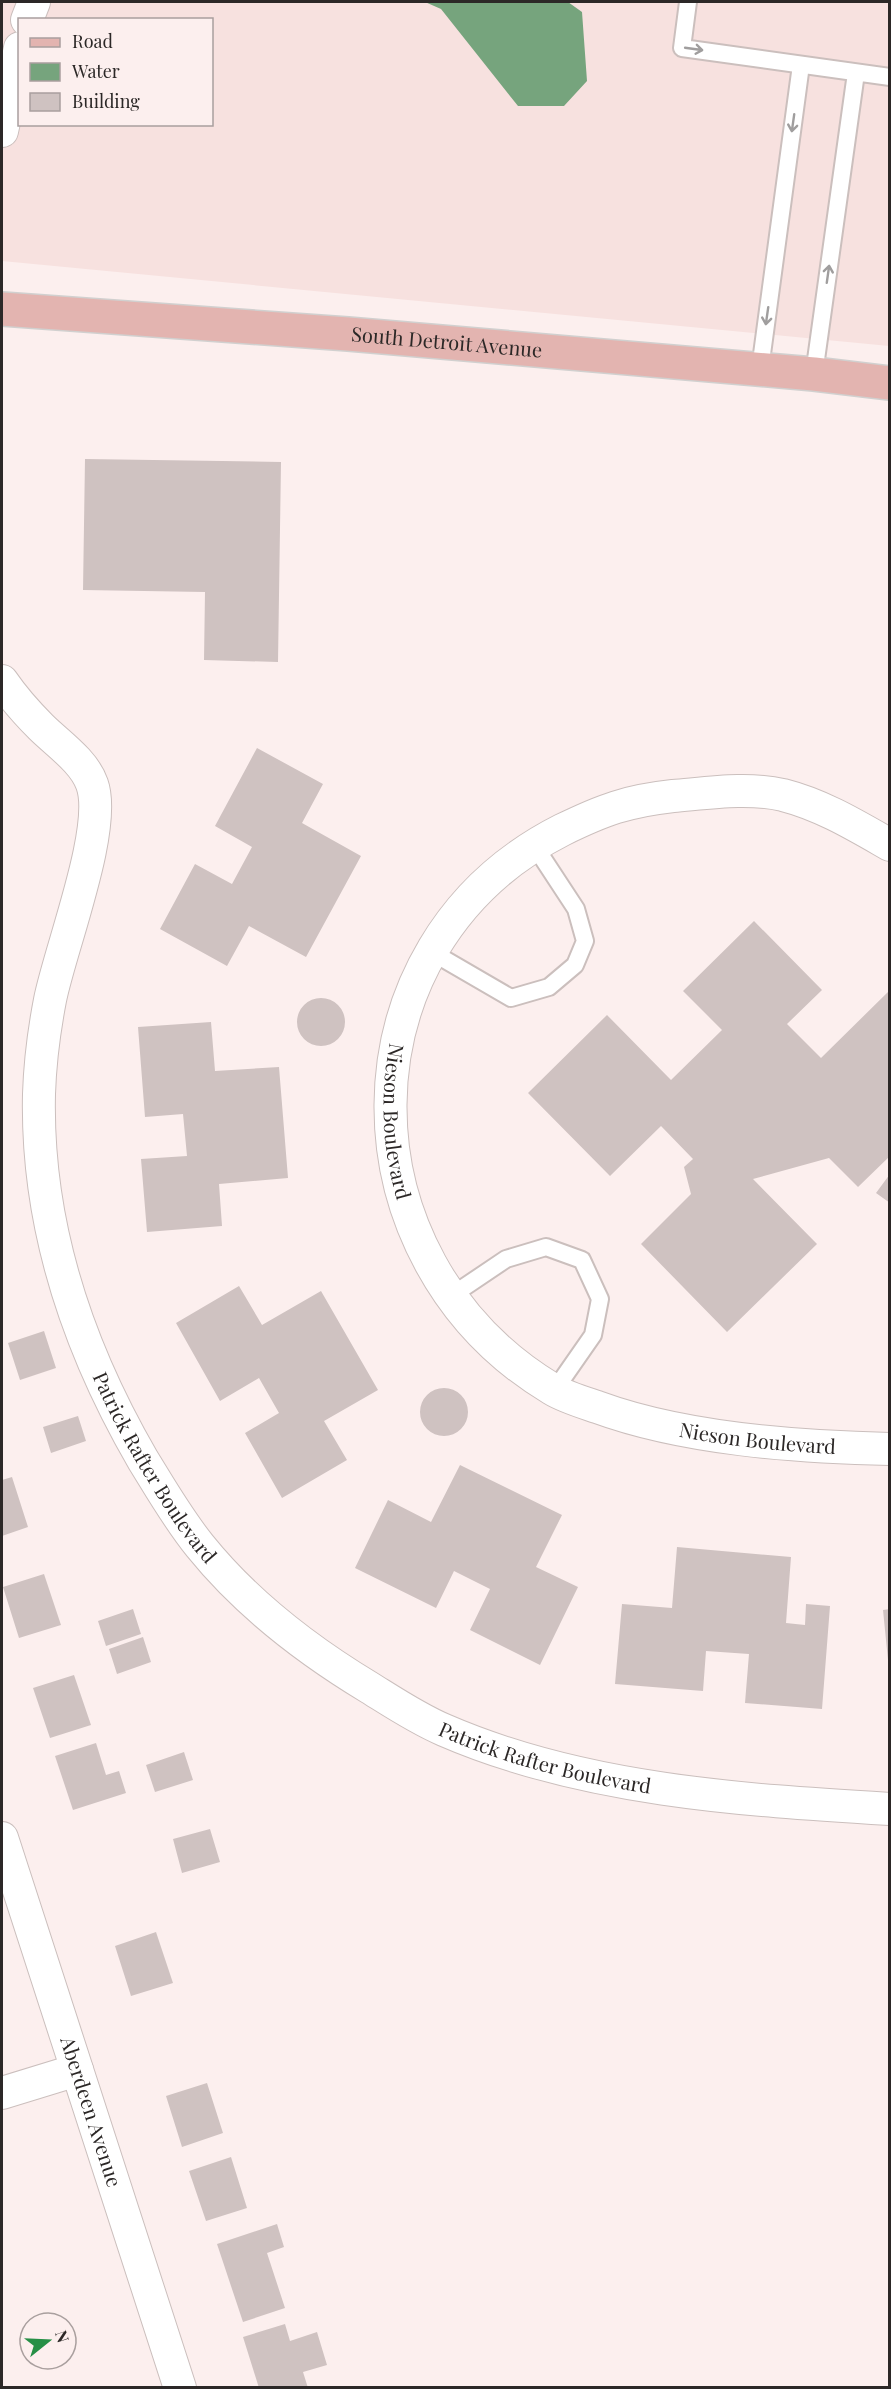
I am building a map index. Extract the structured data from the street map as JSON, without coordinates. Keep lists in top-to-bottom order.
{
  "streets": {
    "main road": ["South Detroit Avenue"],
    "street": ["Nieson Boulevard", "Patrick Rafter Boulevard", "Aberdeen Avenue"]
  },
  "legend": ["Road", "Water", "Building"],
  "north": "right"
}
